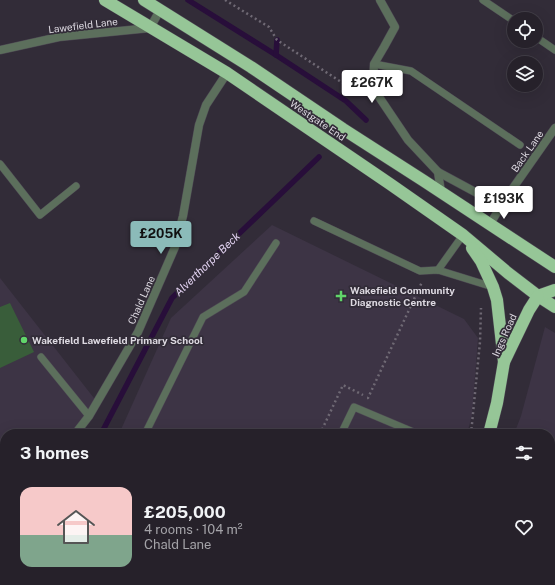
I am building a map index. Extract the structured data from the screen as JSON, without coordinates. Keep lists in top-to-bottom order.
{
  "streets": {
    "highway": ["Westgate End", "Ings Road"],
    "street": ["Lawefield Lane", "Back Lane", "Chald Lane"]
  },
  "crossings": [
    ["Lawefield Lane", "Westgate End"],
    ["Westgate End", "Back Lane"],
    ["Westgate End", "Chald Lane"],
    ["Westgate End", "Ings Road"]
  ],
  "water": ["Alverthorpe Beck"],
  "places": {
    "health": ["Wakefield Community Diagnostic Centre"],
    "other": ["Wakefield Lawefield Primary School"]
  },
  "page": {
    "price": ["£267K", "£193K", "£205K"],
    "heading": "3 homes",
    "list": [
      {
        "name": "£205,000",
        "note": "4 rooms · 104 m² · Chald Lane"
      }
    ]
  }
}
